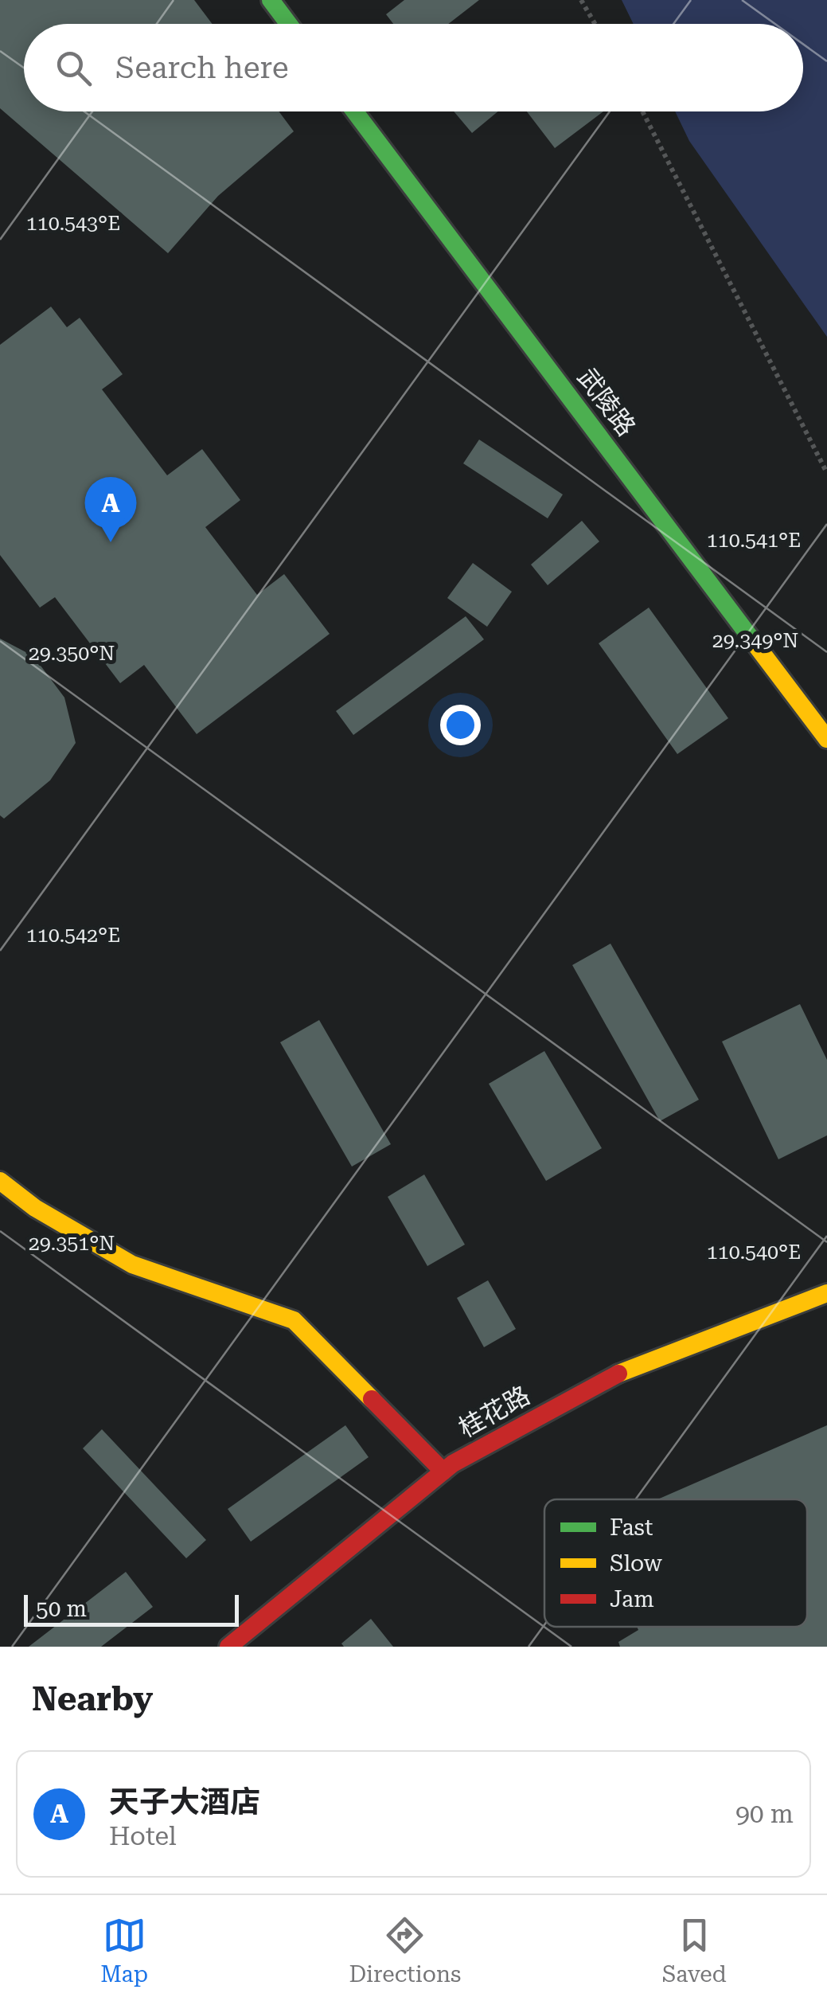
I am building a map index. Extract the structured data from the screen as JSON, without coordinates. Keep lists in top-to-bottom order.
{
  "streets": {
    "main road": ["武陵路", "桂花路"]
  },
  "legend": ["Fast", "Slow", "Jam"],
  "scale_bar": "50 m",
  "page": {
    "search": "Search here",
    "pins": "A",
    "scale": "50 m",
    "heading": "Nearby",
    "list": [
      {
        "mark": "A",
        "name": "天子大酒店",
        "note": "Hotel",
        "value": "90 m"
      }
    ],
    "nav": ["Map", "Directions", "Saved"]
  },
  "coordinates": [
    "110.543°E",
    "110.541°E",
    "29.349°N",
    "29.350°N",
    "110.542°E",
    "29.351°N",
    "110.540°E"
  ]
}
